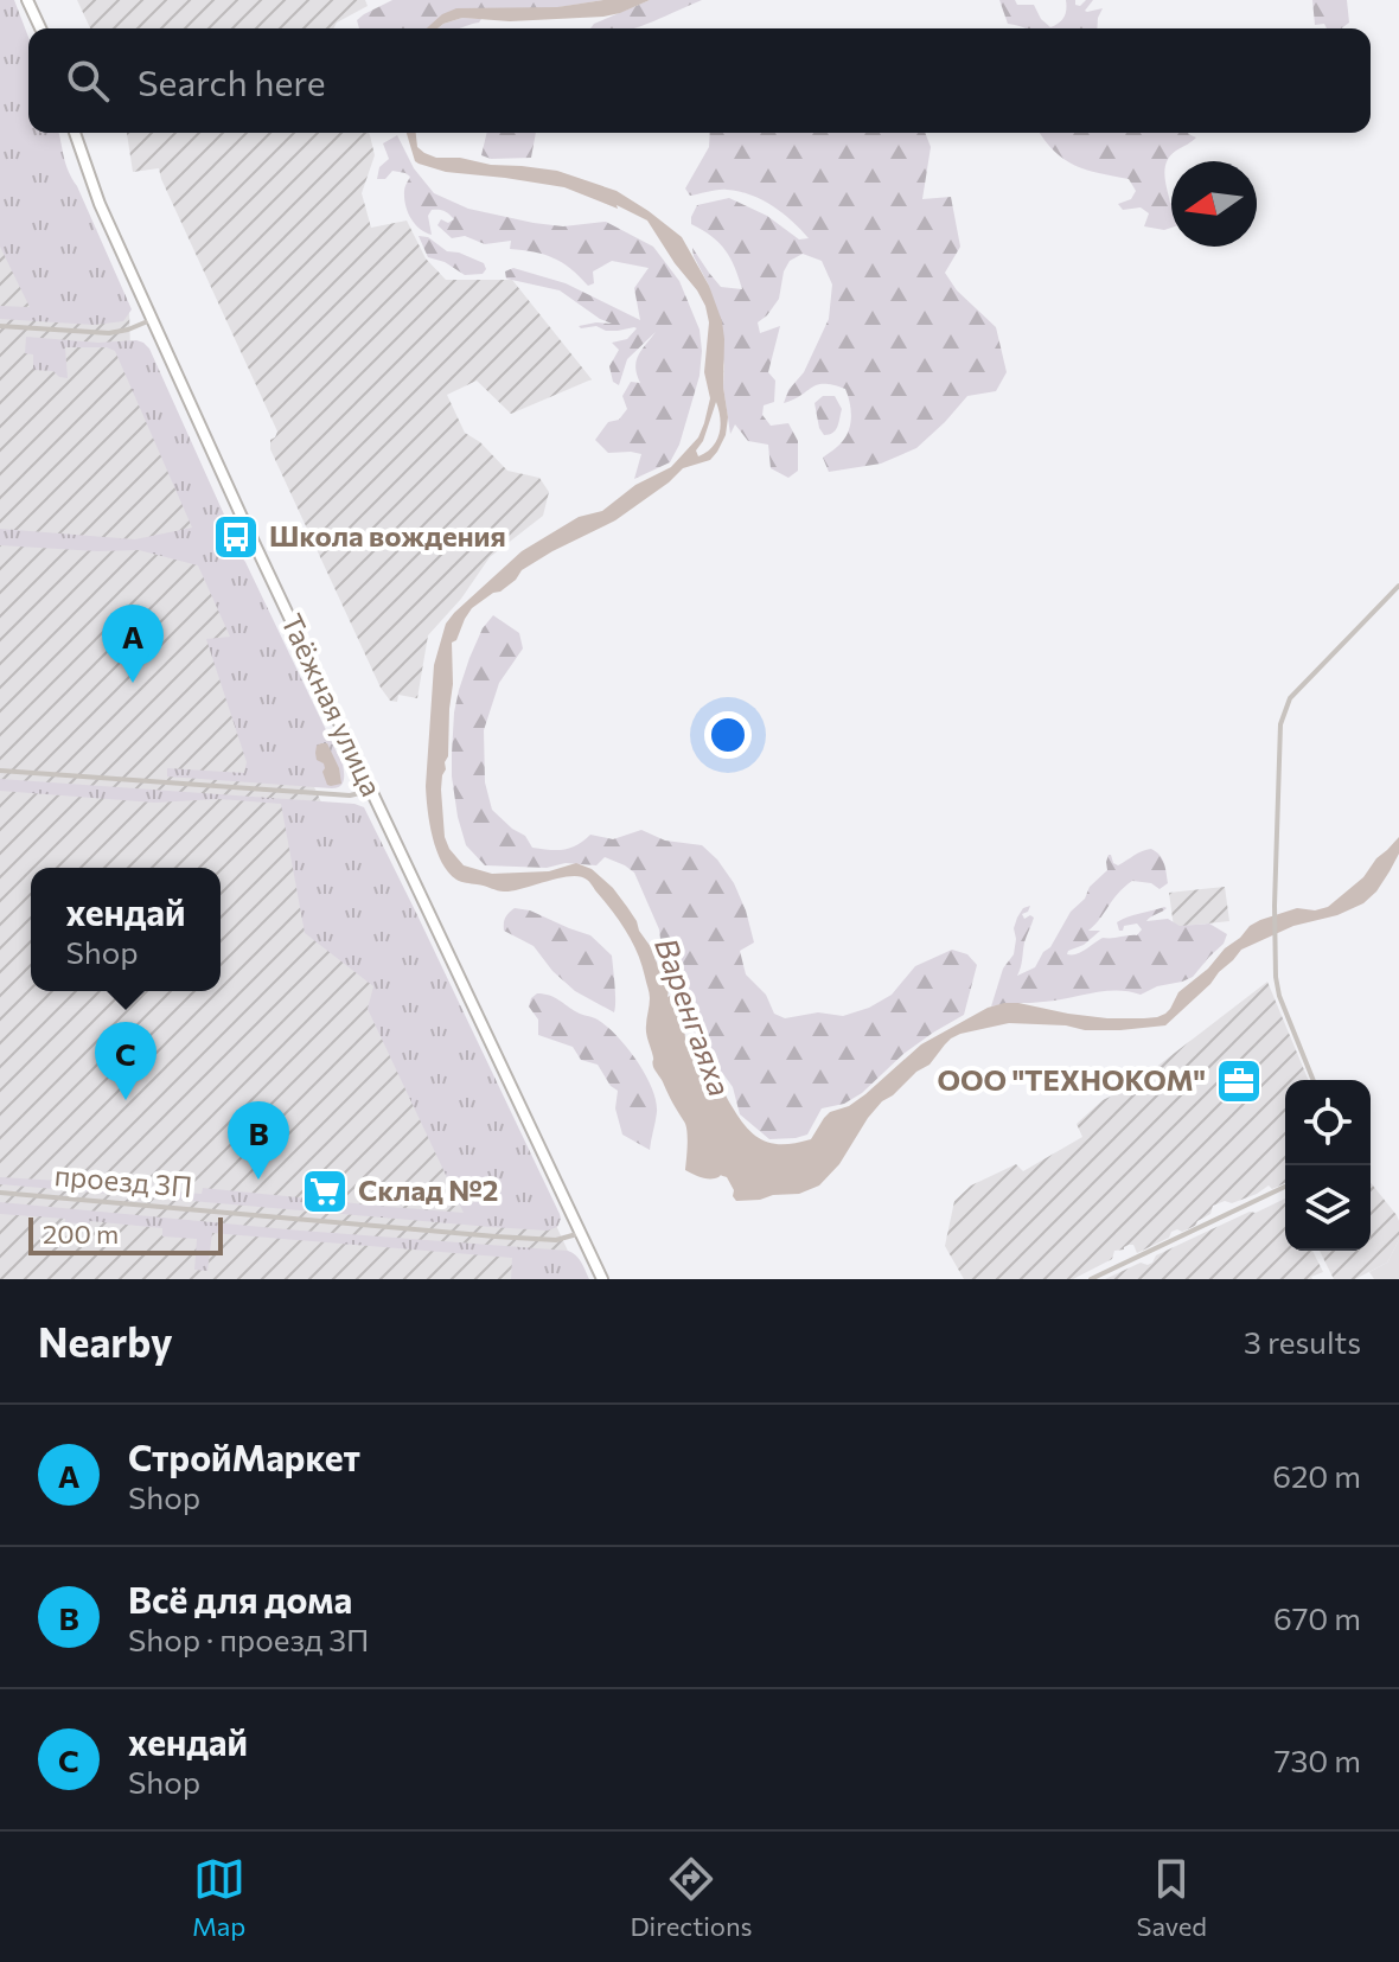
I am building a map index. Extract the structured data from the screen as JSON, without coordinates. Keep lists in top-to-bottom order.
{
  "streets": {
    "highway": ["Таёжная улица"],
    "street": ["проезд 3П"]
  },
  "crossings": [
    ["Таёжная улица", "проезд 3П"]
  ],
  "water": ["Варенгаяха"],
  "places": {
    "bus stop": ["Школа вождения"],
    "office": ["ООО \"ТЕХНОКОМ\""],
    "supermarket": ["Склад №2"]
  },
  "scale_bar": "200 m",
  "north": "left",
  "page": {
    "search": "Search here",
    "pins": ["A", "C", "B"],
    "popup": ["хендай", "Shop"],
    "scale": "200 m",
    "heading": ["Nearby", "3 results"],
    "list": [
      {
        "mark": "A",
        "name": "СтройМаркет",
        "note": "Shop",
        "value": "620 m"
      },
      {
        "mark": "B",
        "name": "Всё для дома",
        "note": "Shop · проезд 3П",
        "value": "670 m"
      },
      {
        "mark": "C",
        "name": "хендай",
        "note": "Shop",
        "value": "730 m"
      }
    ],
    "nav": ["Map", "Directions", "Saved"]
  }
}
